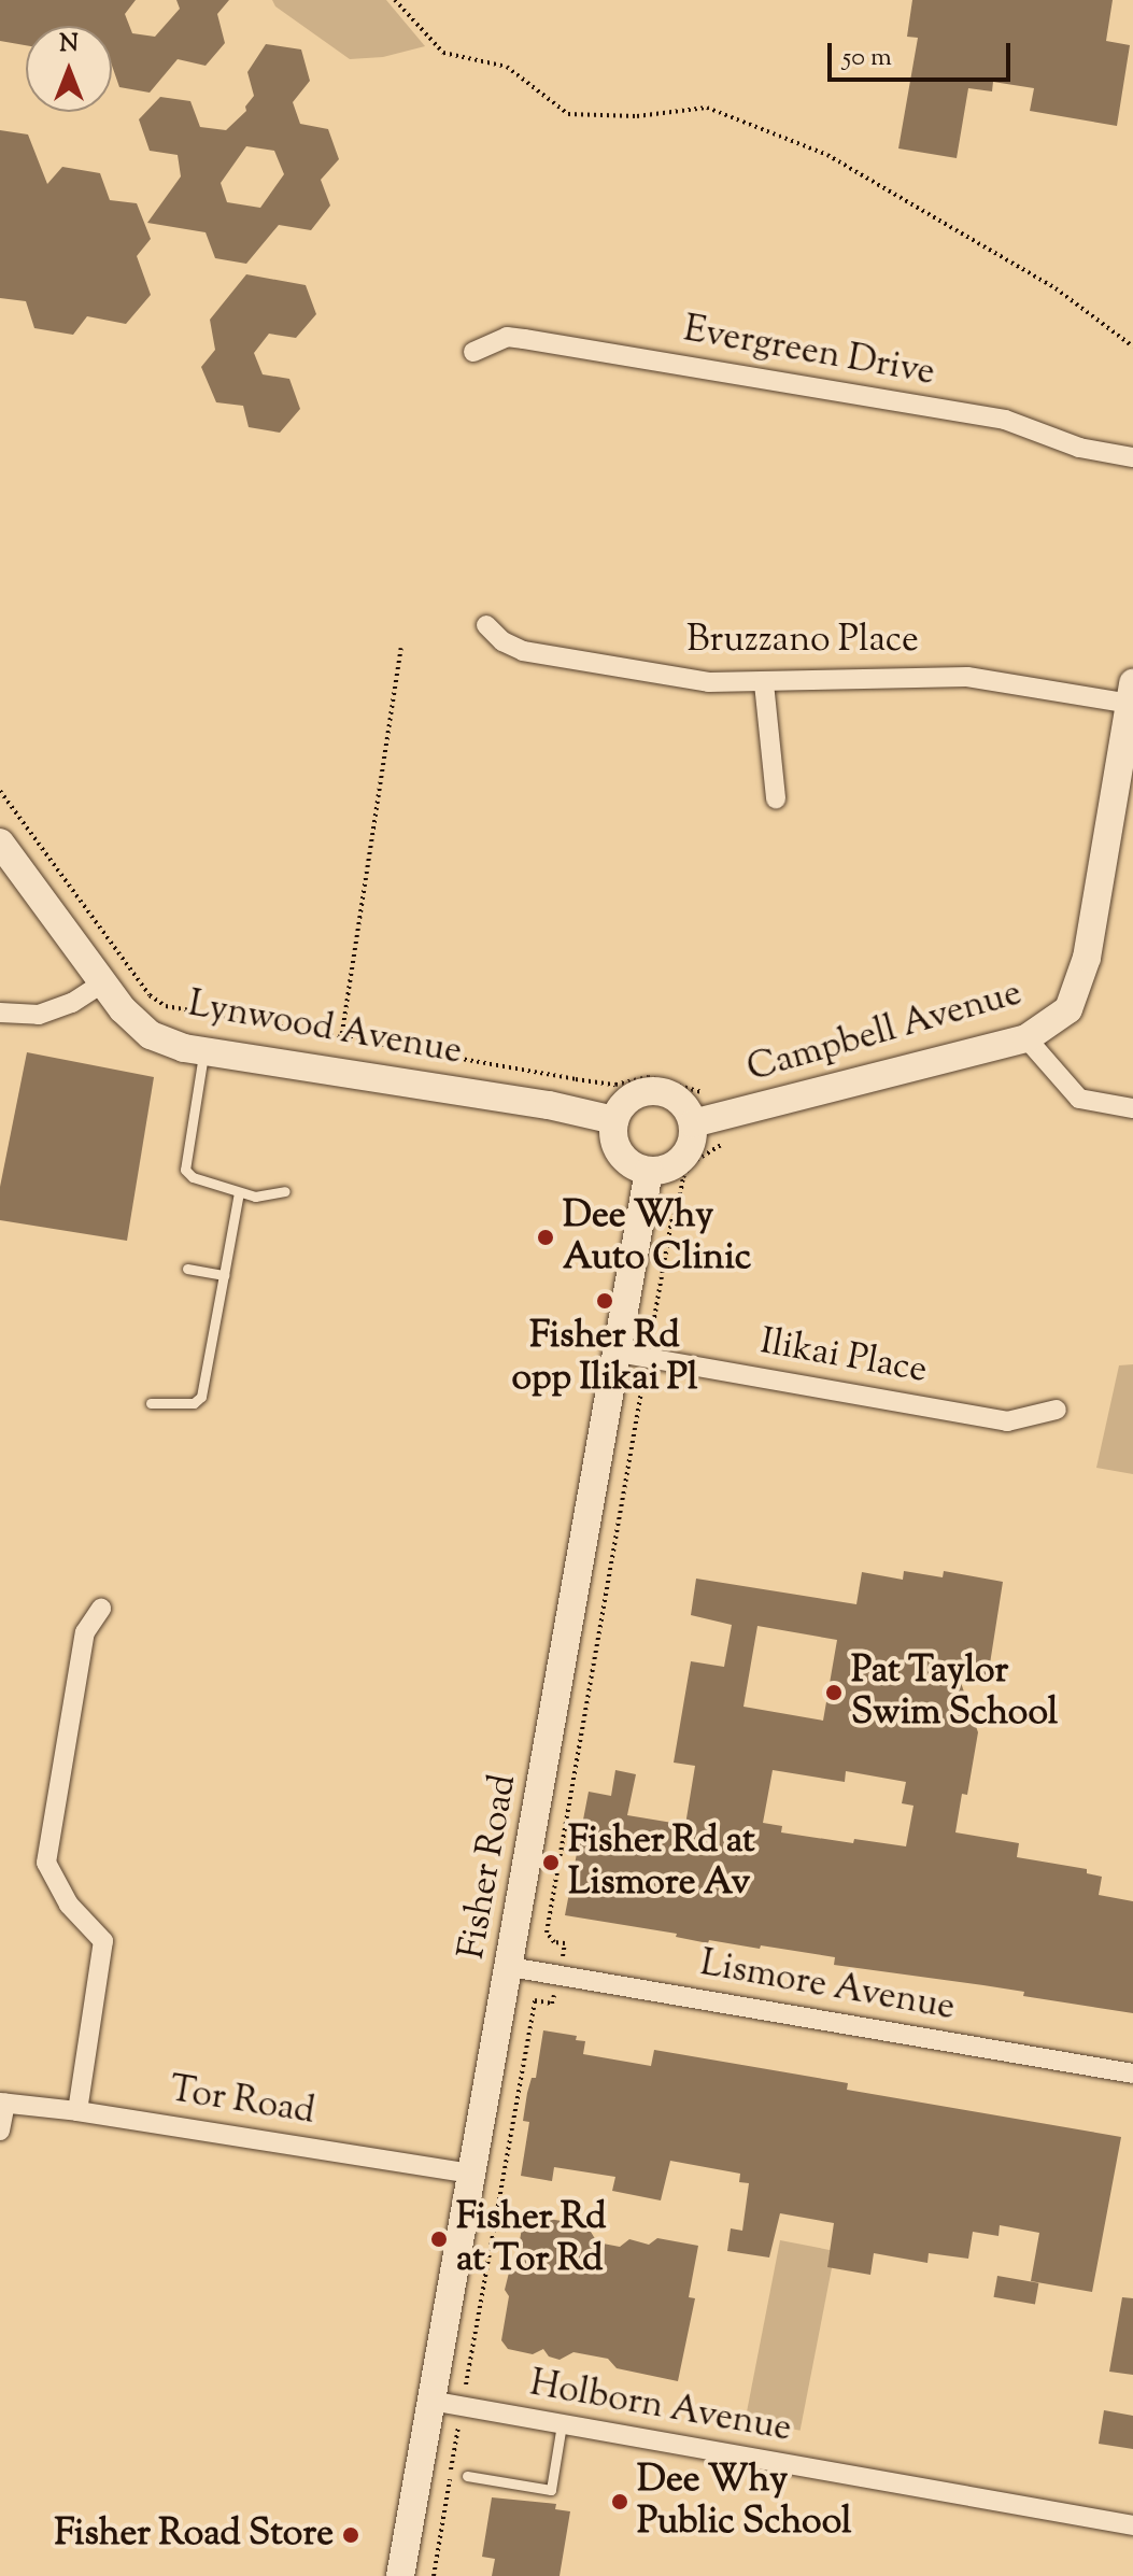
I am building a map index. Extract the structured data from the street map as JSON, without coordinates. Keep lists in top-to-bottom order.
{
  "streets": {
    "main road": ["Lynwood Avenue", "Campbell Avenue", "Fisher Road"],
    "street": [
      "Evergreen Drive",
      "Bruzzano Place",
      "Ilikai Place",
      "Lismore Avenue",
      "Tor Road",
      "Holborn Avenue"
    ]
  },
  "crossings": [
    ["Bruzzano Place", "Campbell Avenue"],
    ["Lynwood Avenue", "Campbell Avenue"],
    ["Lynwood Avenue", "Fisher Road"],
    ["Campbell Avenue", "Fisher Road"],
    ["Ilikai Place", "Fisher Road"],
    ["Fisher Road", "Lismore Avenue"],
    ["Fisher Road", "Tor Road"],
    ["Fisher Road", "Holborn Avenue"]
  ],
  "places": [
    "Dee Why Auto Clinic",
    "Fisher Rd opp Ilikai Pl",
    "Pat Taylor Swim School",
    "Fisher Rd at Lismore Av",
    "Fisher Rd at Tor Rd",
    "Dee Why Public School",
    "Fisher Road Store"
  ],
  "scale_bar": "50 m",
  "north": "top"
}
